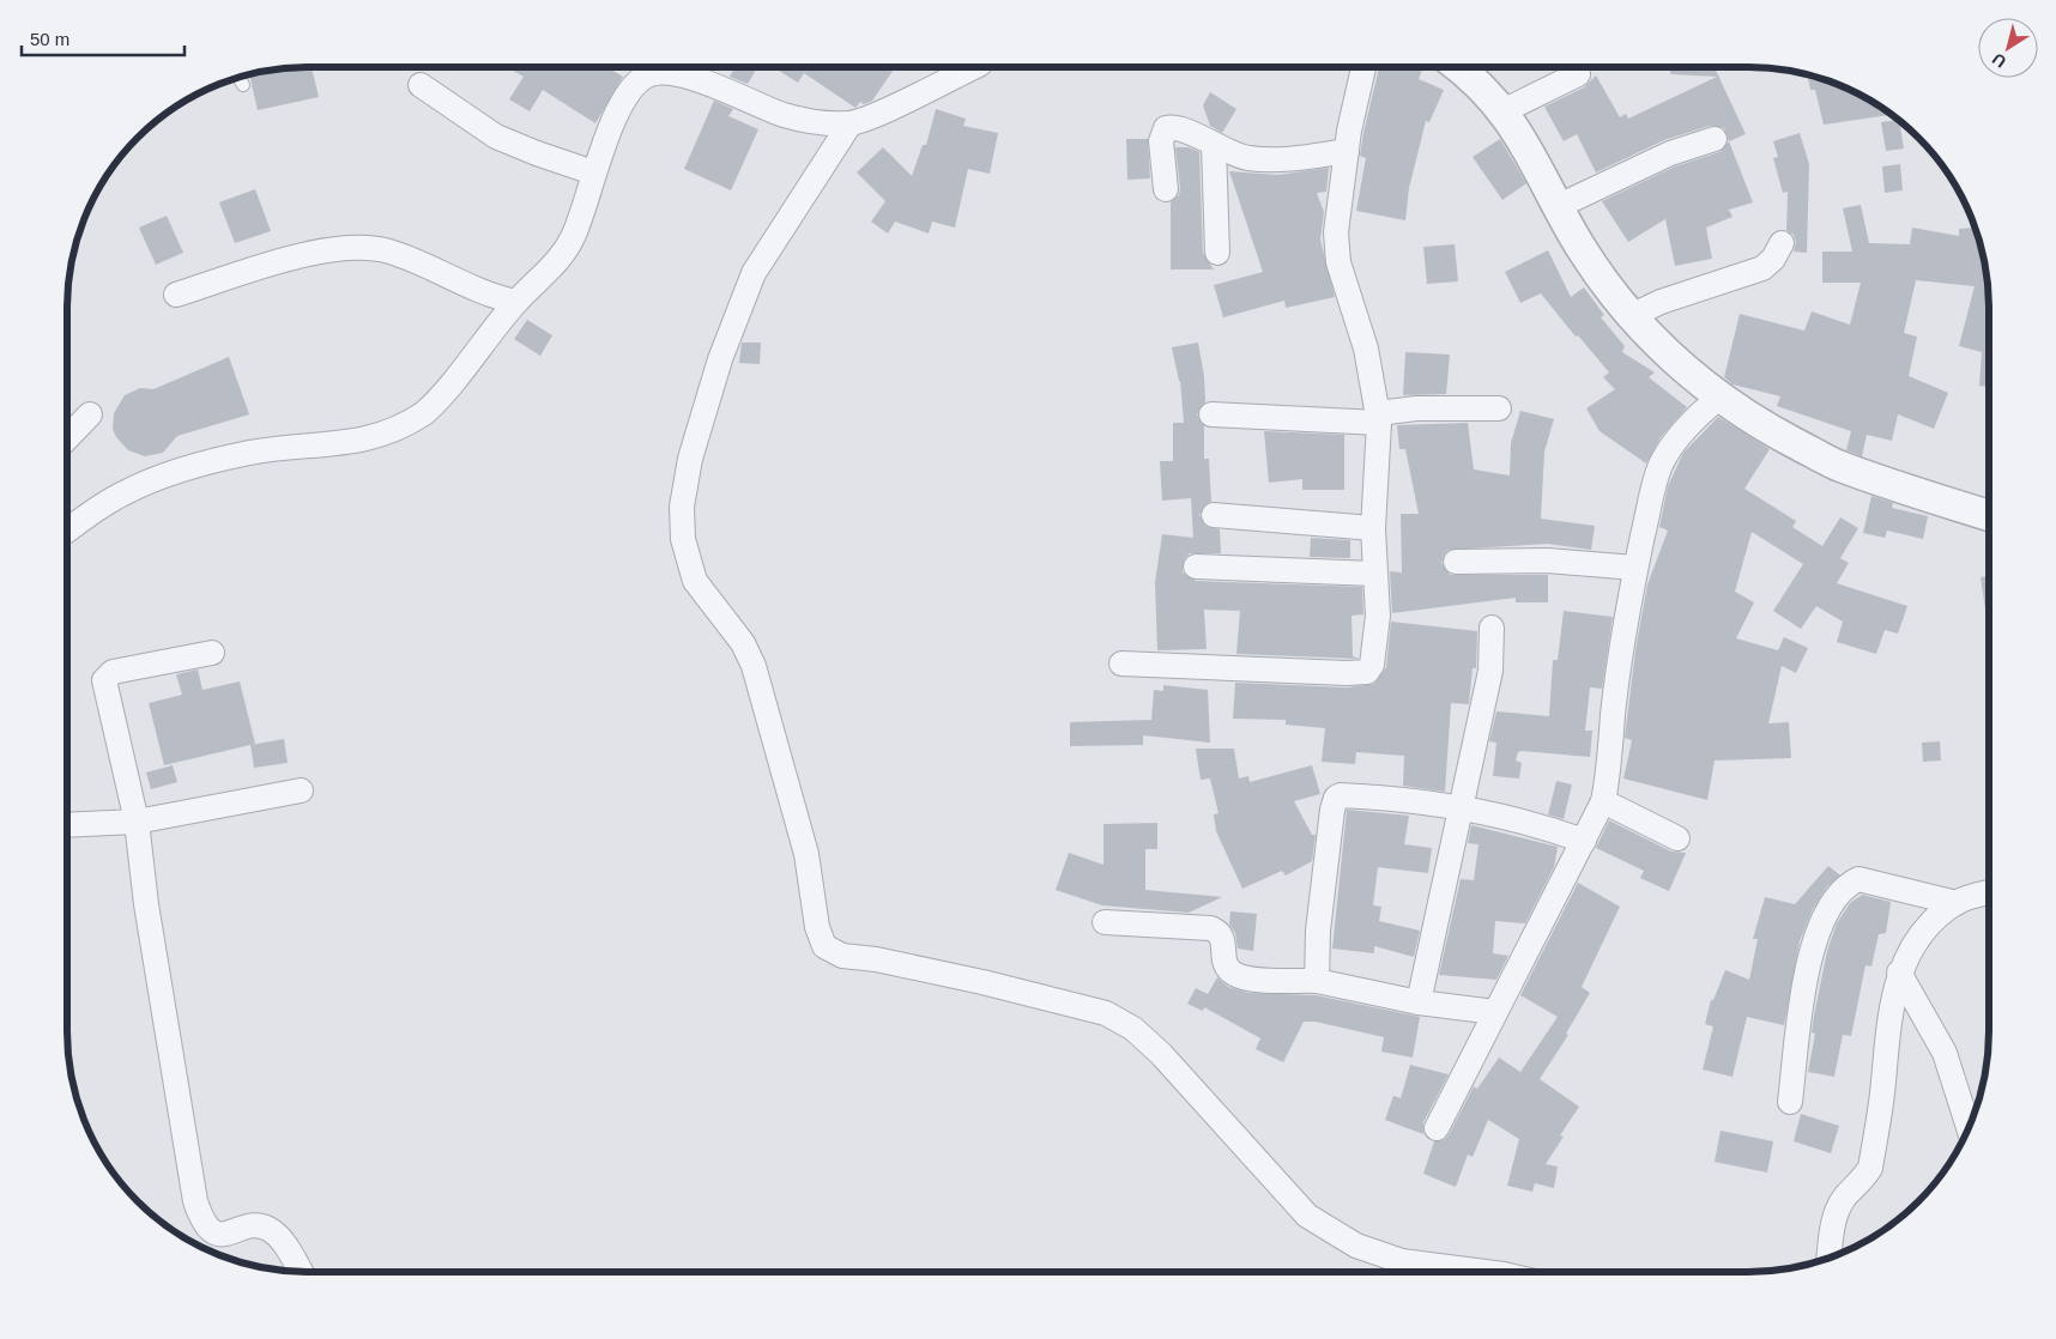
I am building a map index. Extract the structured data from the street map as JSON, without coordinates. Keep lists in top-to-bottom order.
{
  "scale_bar": "50 m",
  "north": "bottom left"
}
